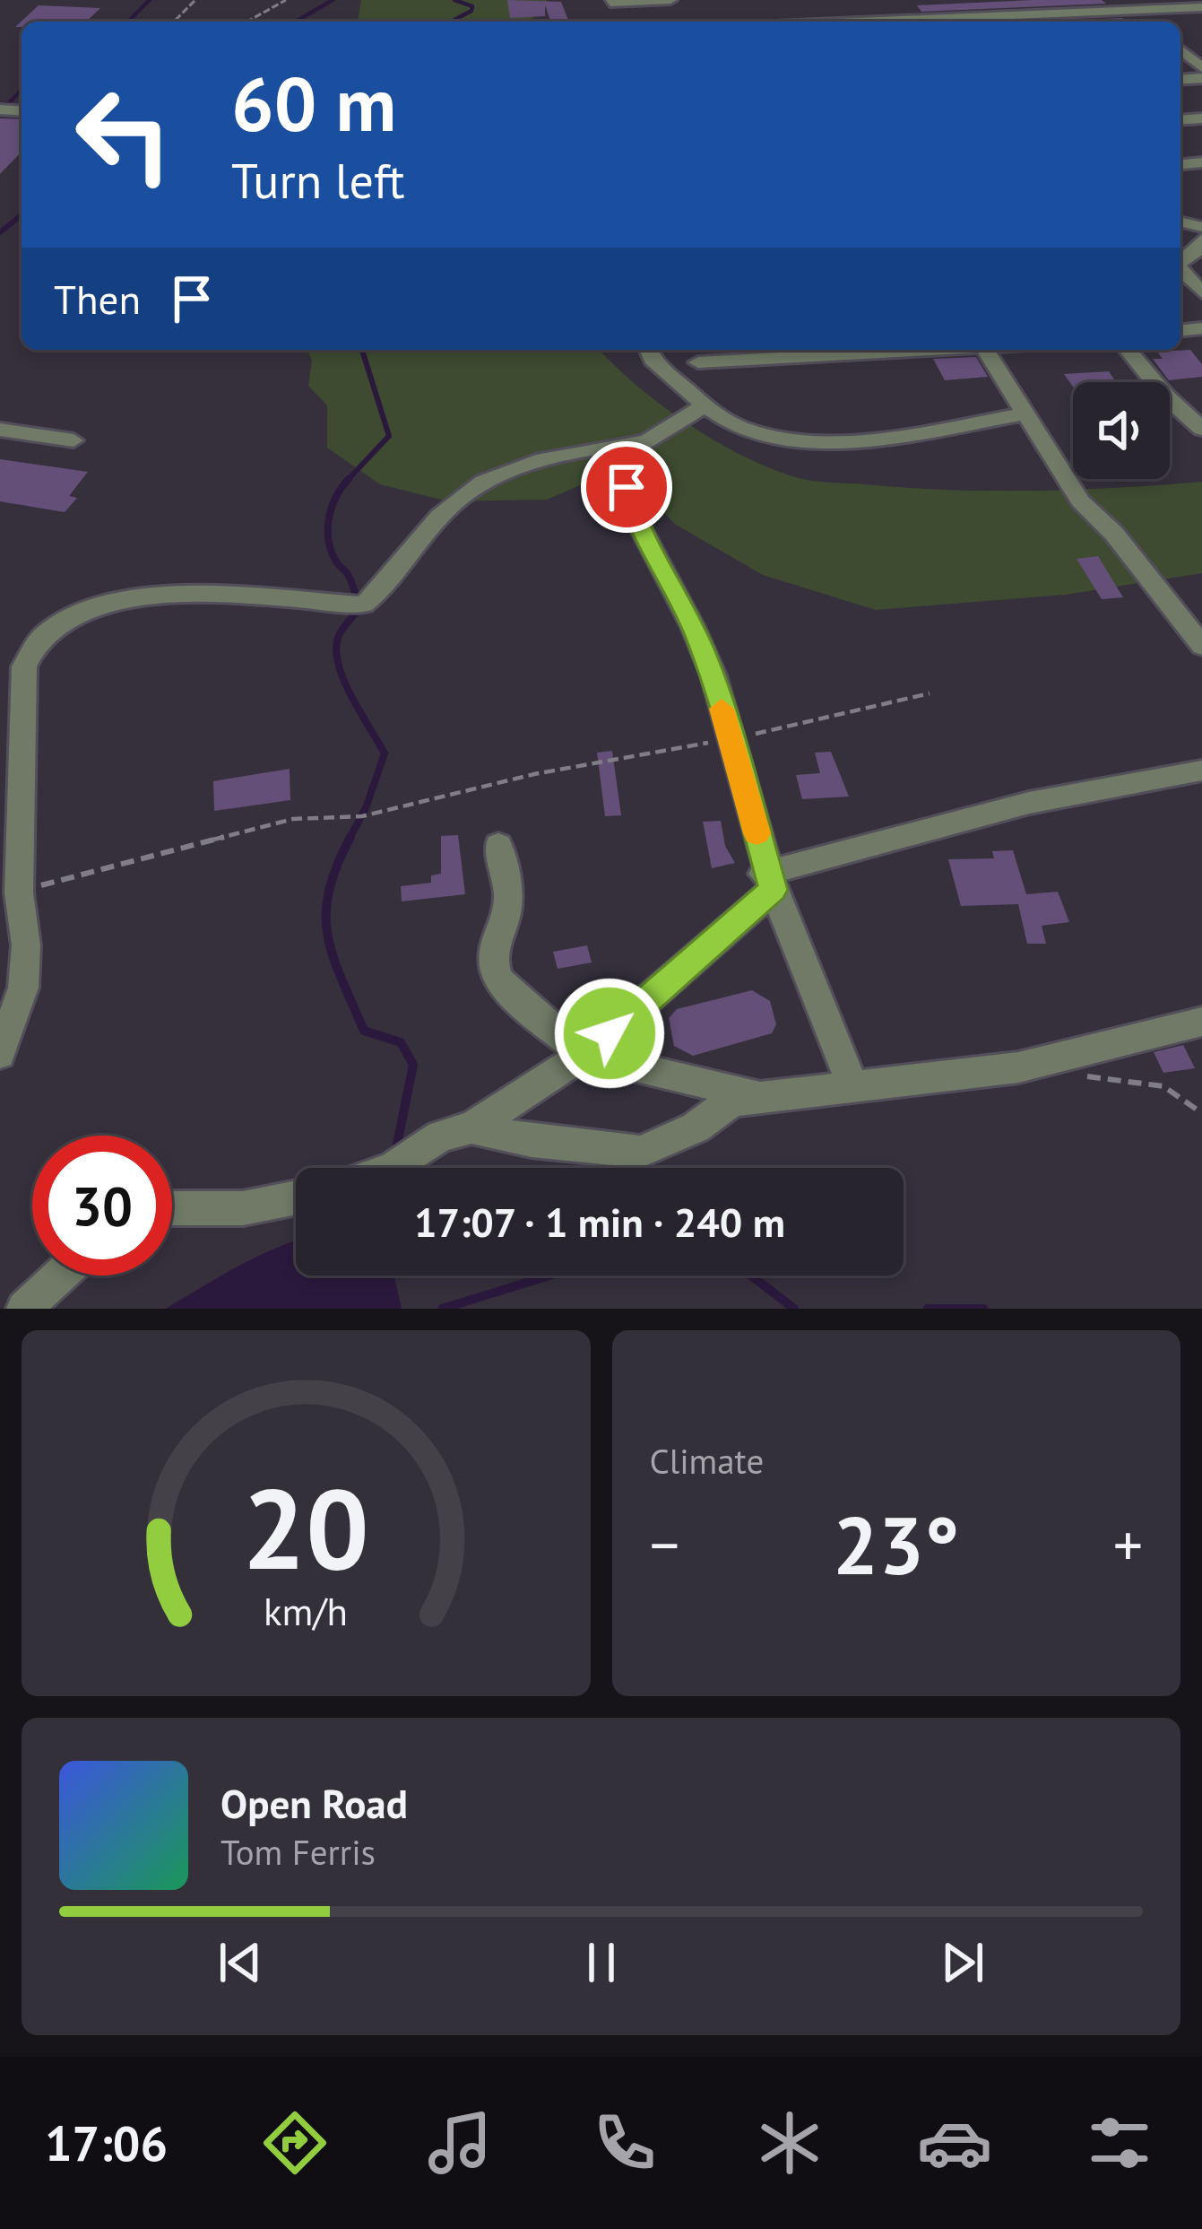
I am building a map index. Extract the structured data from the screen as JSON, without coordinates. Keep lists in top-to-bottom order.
{
  "page": {
    "turn": ["60 m", "Turn left"],
    "then": "Then",
    "limit": "30",
    "trip": "17:07 · 1 min · 240 m",
    "tile": "Climate",
    "heat": ["−", "23°", "+"],
    "song": ["Open Road", "Tom Ferris"],
    "tabs": "17:06",
    "gauge": ["20", "km/h"]
  }
}
